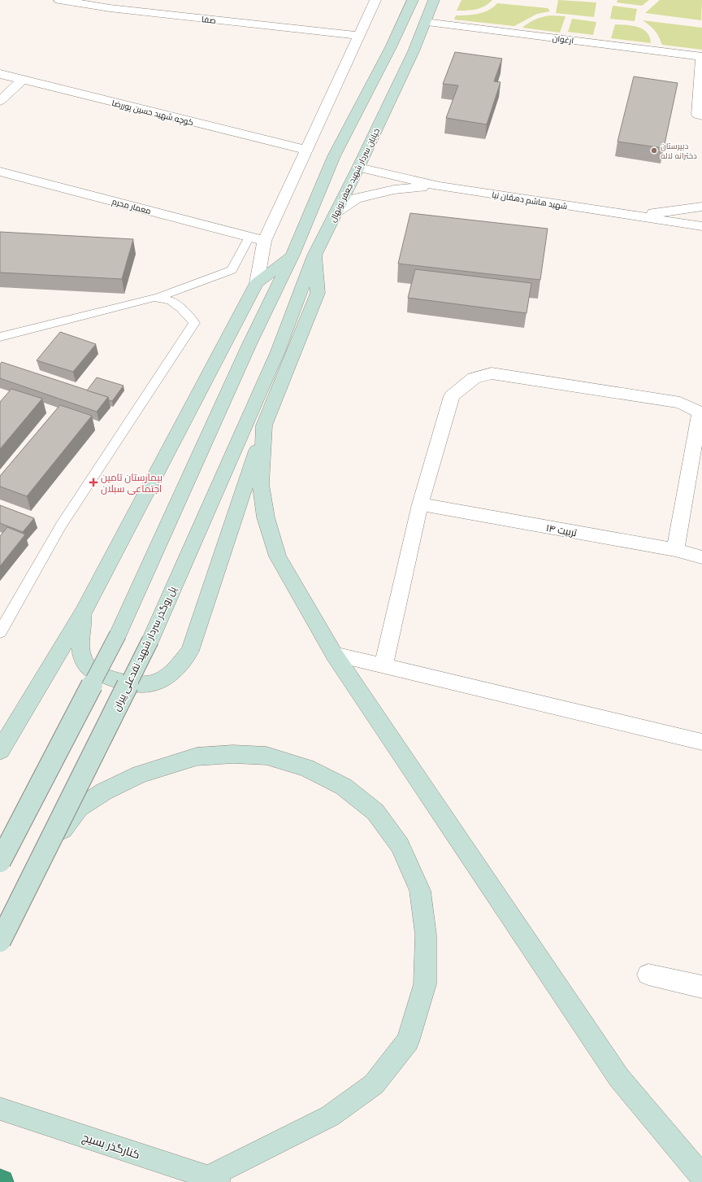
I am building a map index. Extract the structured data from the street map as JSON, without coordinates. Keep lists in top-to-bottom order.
{
  "streets": {
    "main road": ["خیابان سردار شهید جعفر نونهال", "پل روگذر سردار شهید نقدعلی پیران", "کنارگذر بسیج"],
    "street": [
      "صفا",
      "ارغوان",
      "کوچه شهید حسین پوررضا",
      "شهید هاشم دهقان نیا",
      "معمار محرم",
      "تربیت ۱۴"
    ]
  },
  "crossings": [
    ["ارغوان", "خیابان سردار شهید جعفر نونهال"],
    ["خیابان سردار شهید جعفر نونهال", "شهید هاشم دهقان نیا"],
    ["خیابان سردار شهید جعفر نونهال", "پل روگذر سردار شهید نقدعلی پیران"]
  ],
  "places": {
    "other": ["دبیرستان دخترانه لاله"],
    "health": ["بیمارستان تامین اجتماعی سبلان"]
  }
}
